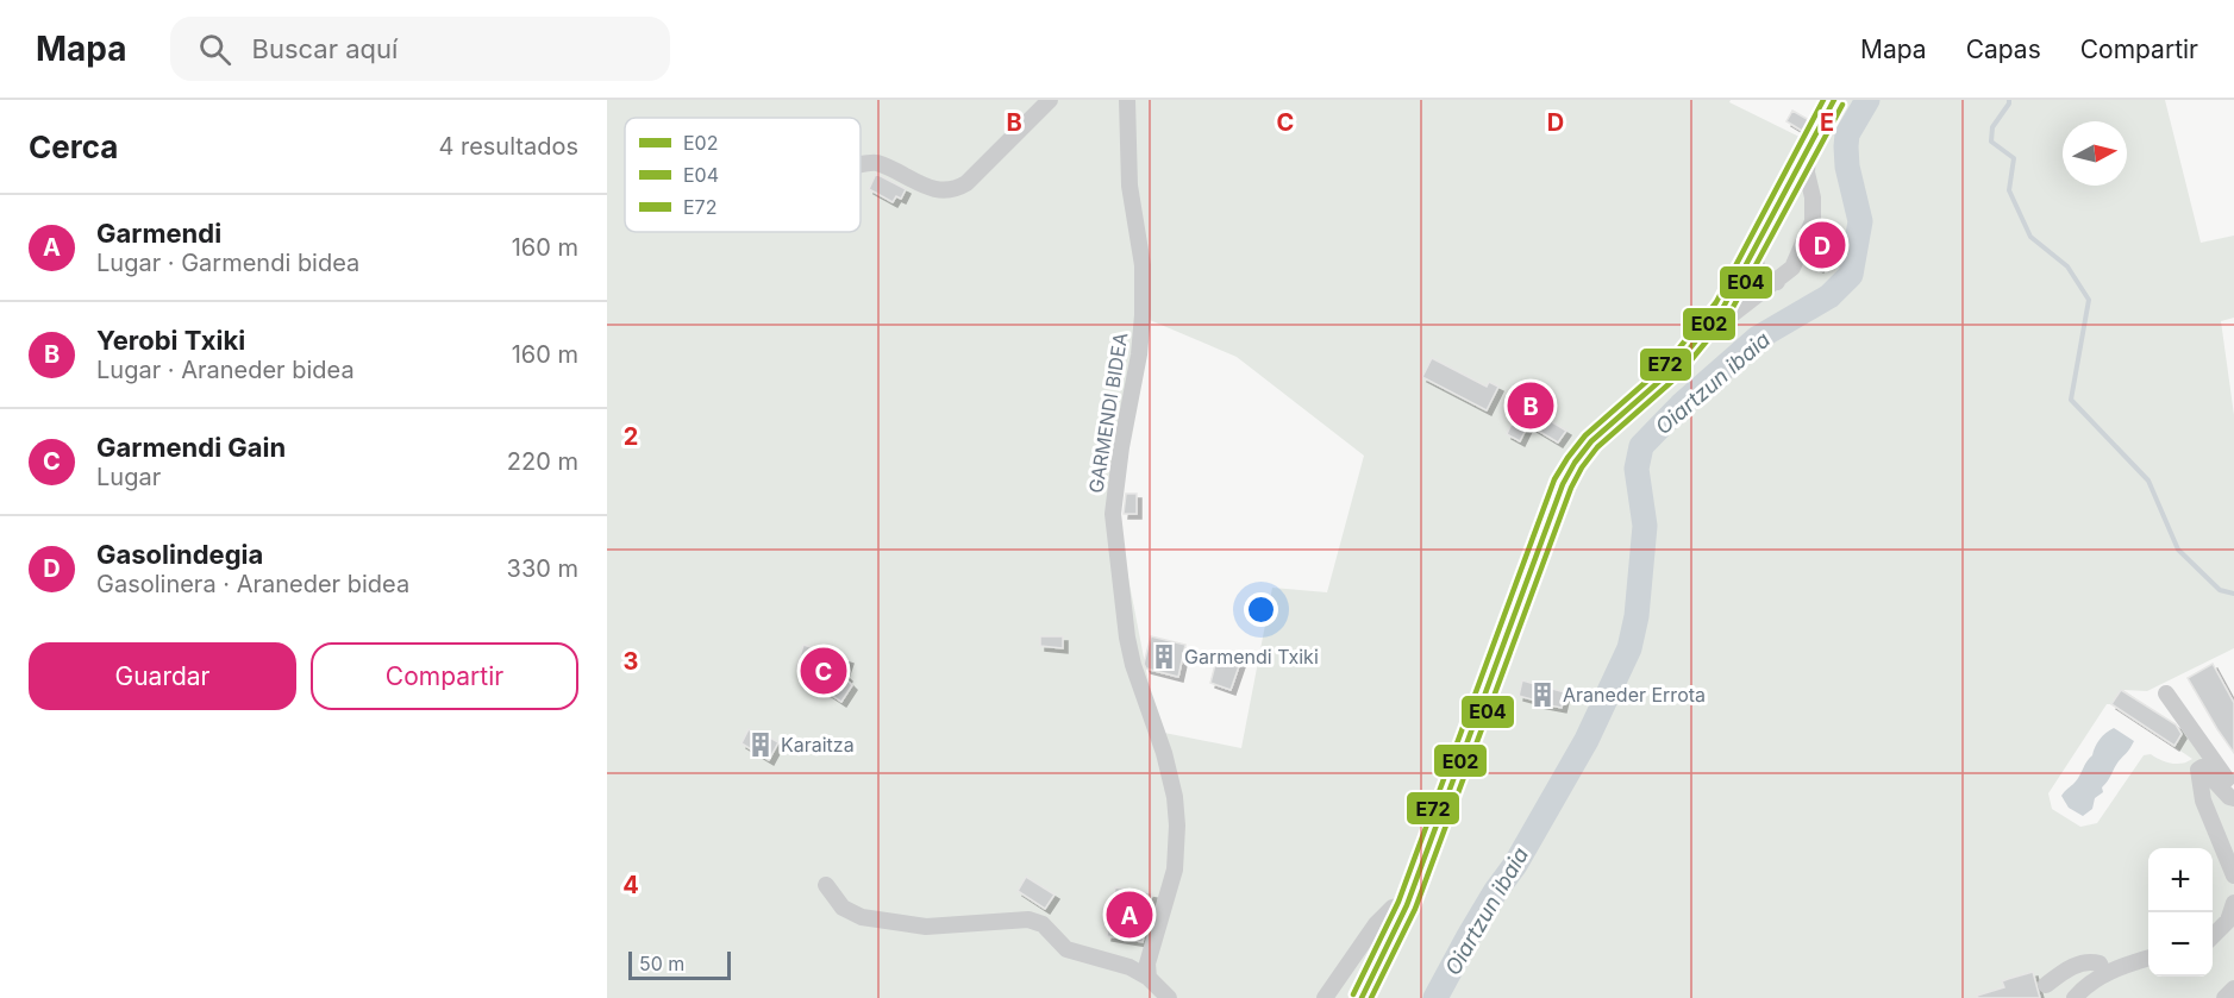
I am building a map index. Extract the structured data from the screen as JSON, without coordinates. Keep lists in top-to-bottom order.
{
  "streets": {
    "street": ["GARMENDI BIDEA"]
  },
  "water": ["Oiartzun ibaia"],
  "places": {
    "building": ["Garmendi Txiki", "Araneder Errota", "Karaitza"]
  },
  "lines": ["transit line E02", "transit line E72", "transit line E04"],
  "legend": ["E02", "E04", "E72"],
  "scale_bar": "50 m",
  "north": "right",
  "page": {
    "header": "Mapa",
    "search": "Buscar aquí",
    "nav": ["Mapa", "Capas", "Compartir"],
    "heading": ["Cerca", "4 resultados"],
    "list": [
      {
        "mark": "A",
        "name": "Garmendi",
        "note": "Lugar · Garmendi bidea",
        "value": "160 m"
      },
      {
        "mark": "B",
        "name": "Yerobi Txiki",
        "note": "Lugar · Araneder bidea",
        "value": "160 m"
      },
      {
        "mark": "C",
        "name": "Garmendi Gain",
        "note": "Lugar",
        "value": "220 m"
      },
      {
        "mark": "D",
        "name": "Gasolindegia",
        "note": "Gasolinera · Araneder bidea",
        "value": "330 m"
      }
    ],
    "pins": [
      "D",
      "B",
      "C",
      "A"
    ],
    "buttons": ["Guardar", "Compartir"],
    "map_buttons": ["+", "−"],
    "scale": "50 m"
  },
  "grid": {
    "columns": [
      "B",
      "C",
      "D",
      "E"
    ],
    "rows": ["2", "3", "4"]
  }
}
